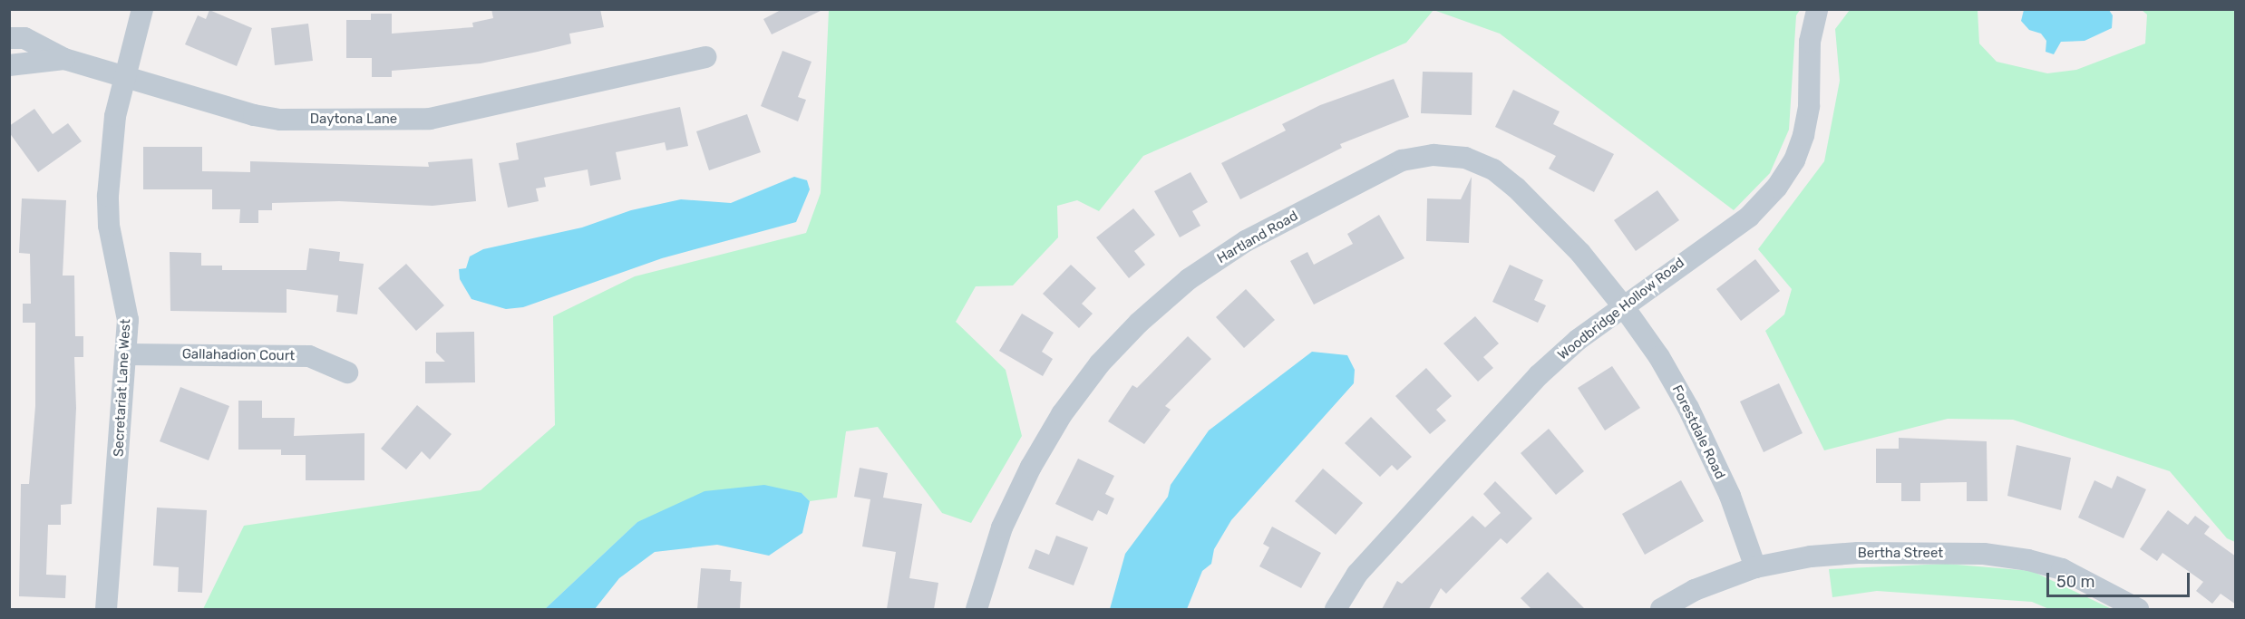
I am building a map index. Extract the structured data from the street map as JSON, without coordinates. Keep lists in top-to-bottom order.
{
  "streets": {
    "street": [
      "Daytona Lane",
      "Hartland Road",
      "Woodbridge Hollow Road",
      "Gallahadion Court",
      "Secretariat Lane West",
      "Forestdale Road",
      "Bertha Street"
    ]
  },
  "crossings": [
    ["Daytona Lane", "Secretariat Lane West"],
    ["Hartland Road", "Woodbridge Hollow Road"],
    ["Hartland Road", "Forestdale Road"],
    ["Woodbridge Hollow Road", "Forestdale Road"],
    ["Gallahadion Court", "Secretariat Lane West"],
    ["Forestdale Road", "Bertha Street"]
  ],
  "scale_bar": "50 m"
}
